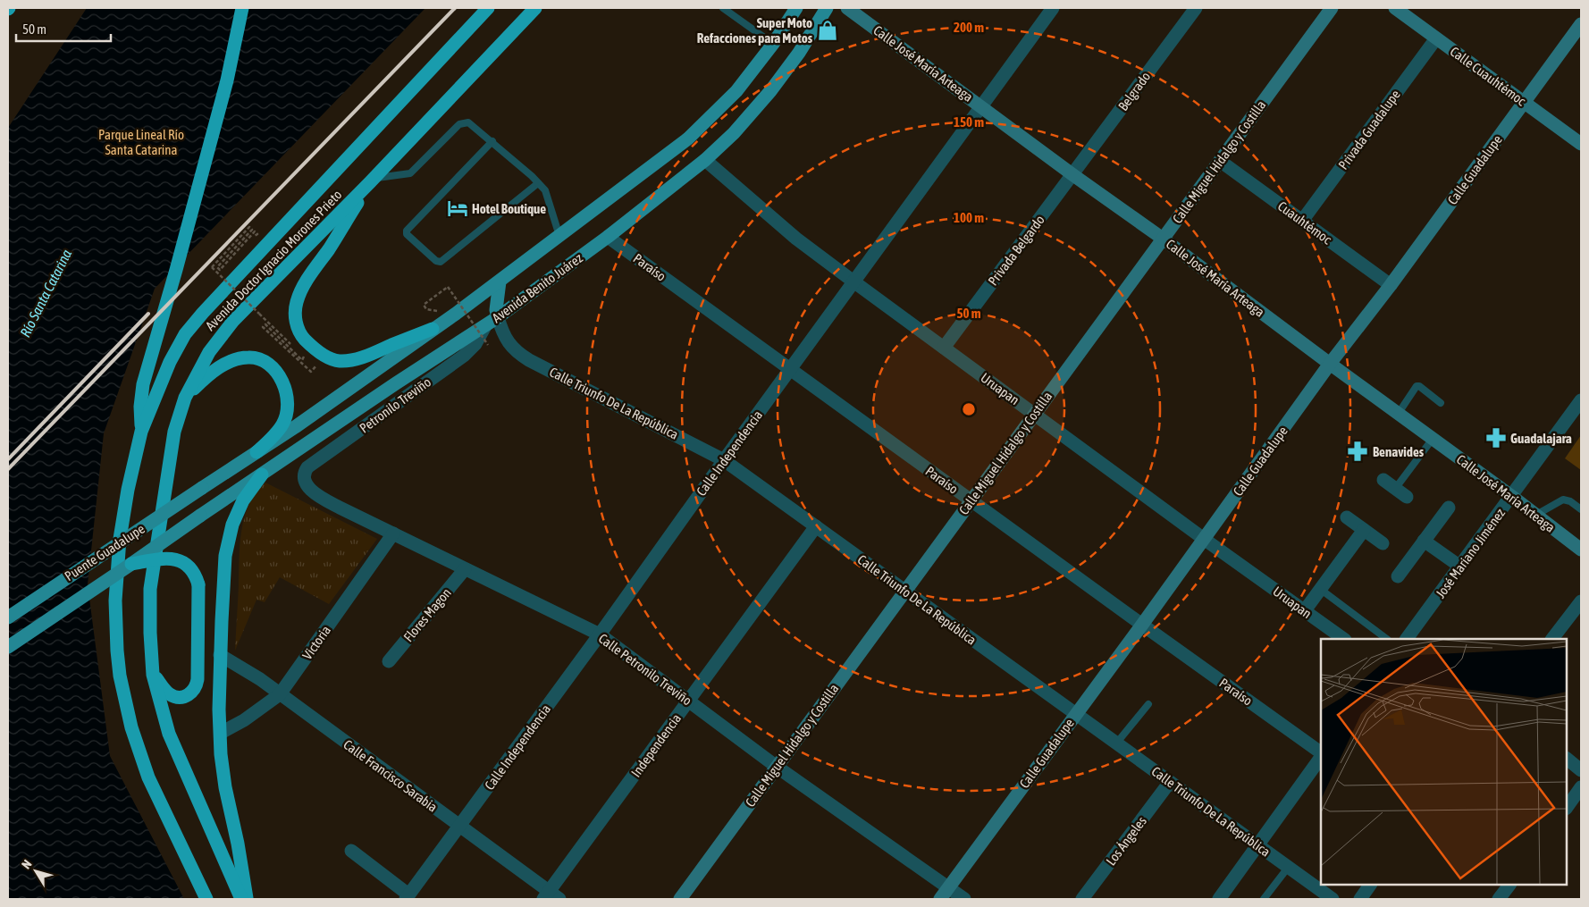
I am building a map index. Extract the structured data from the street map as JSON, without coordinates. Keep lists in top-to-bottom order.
{
  "streets": {
    "highway": ["Avenida Doctor Ignacio Morones Prieto"],
    "main road": ["Avenida Benito Juárez", "Puente Guadalupe"],
    "street": [
      "Calle José María Arteaga",
      "Calle Cuauhtémoc",
      "Belgrado",
      "Privada Guadalupe",
      "Calle Miguel Hidalgo y Costilla",
      "Calle Guadalupe",
      "Cuauhtémoc",
      "Privada Belgardo",
      "Paraíso",
      "Uruapan",
      "Calle Triunfo De La República",
      "Petronilo Treviño",
      "Calle Independencia",
      "José Mariano Jiménez",
      "Flores Magon",
      "Victoria",
      "Calle Petronilo Treviño",
      "Independencia",
      "Calle Francisco Sarabia",
      "Los Ángeles"
    ]
  },
  "crossings": [
    ["Calle José María Arteaga", "Belgrado"],
    ["Calle José María Arteaga", "Calle Miguel Hidalgo y Costilla"],
    ["Calle José María Arteaga", "Calle Guadalupe"],
    ["Calle José María Arteaga", "Privada Belgardo"],
    ["Calle José María Arteaga", "Calle Independencia"],
    ["Calle José María Arteaga", "José Mariano Jiménez"],
    ["Calle Cuauhtémoc", "Privada Guadalupe"],
    ["Calle Cuauhtémoc", "Calle Guadalupe"],
    ["Belgrado", "Privada Belgardo"],
    ["Privada Guadalupe", "Cuauhtémoc"],
    ["Calle Miguel Hidalgo y Costilla", "Cuauhtémoc"],
    ["Calle Miguel Hidalgo y Costilla", "Paraíso"],
    ["Calle Miguel Hidalgo y Costilla", "Uruapan"],
    ["Calle Miguel Hidalgo y Costilla", "Calle Triunfo De La República"],
    ["Calle Miguel Hidalgo y Costilla", "Calle Petronilo Treviño"],
    ["Calle Guadalupe", "Cuauhtémoc"],
    ["Calle Guadalupe", "Paraíso"],
    ["Calle Guadalupe", "Uruapan"],
    ["Calle Guadalupe", "Calle Triunfo De La República"],
    ["Calle Guadalupe", "Calle Petronilo Treviño"],
    ["Privada Belgardo", "Uruapan"],
    ["Paraíso", "Avenida Benito Juárez"],
    ["Paraíso", "Calle Independencia"],
    ["Avenida Benito Juárez", "Uruapan"],
    ["Avenida Benito Juárez", "Calle Triunfo De La República"],
    ["Avenida Benito Juárez", "Petronilo Treviño"],
    ["Avenida Benito Juárez", "Puente Guadalupe"],
    ["Uruapan", "Calle Independencia"],
    ["Calle Triunfo De La República", "Calle Independencia"],
    ["Calle Triunfo De La República", "Independencia"],
    ["Calle Triunfo De La República", "Los Ángeles"],
    ["Petronilo Treviño", "Calle Petronilo Treviño"],
    ["Calle Independencia", "Calle Petronilo Treviño"],
    ["Calle Independencia", "Calle Francisco Sarabia"],
    ["Flores Magon", "Calle Petronilo Treviño"],
    ["Victoria", "Calle Petronilo Treviño"],
    ["Victoria", "Calle Francisco Sarabia"],
    ["Calle Petronilo Treviño", "Independencia"],
    ["Independencia", "Calle Francisco Sarabia"]
  ],
  "water": ["Río Santa Catarina"],
  "parks": ["Parque Lineal Río Santa Catarina"],
  "places": {
    "shop": ["Super Moto Refacciones para Motos"],
    "hotel": ["Hotel Boutique"],
    "pharmacy": ["Guadalajara", "Benavides"]
  },
  "scale_bar": "50 m",
  "north": "top left",
  "rings": [
    "200 m",
    "150 m",
    "100 m",
    "50 m"
  ]
}
